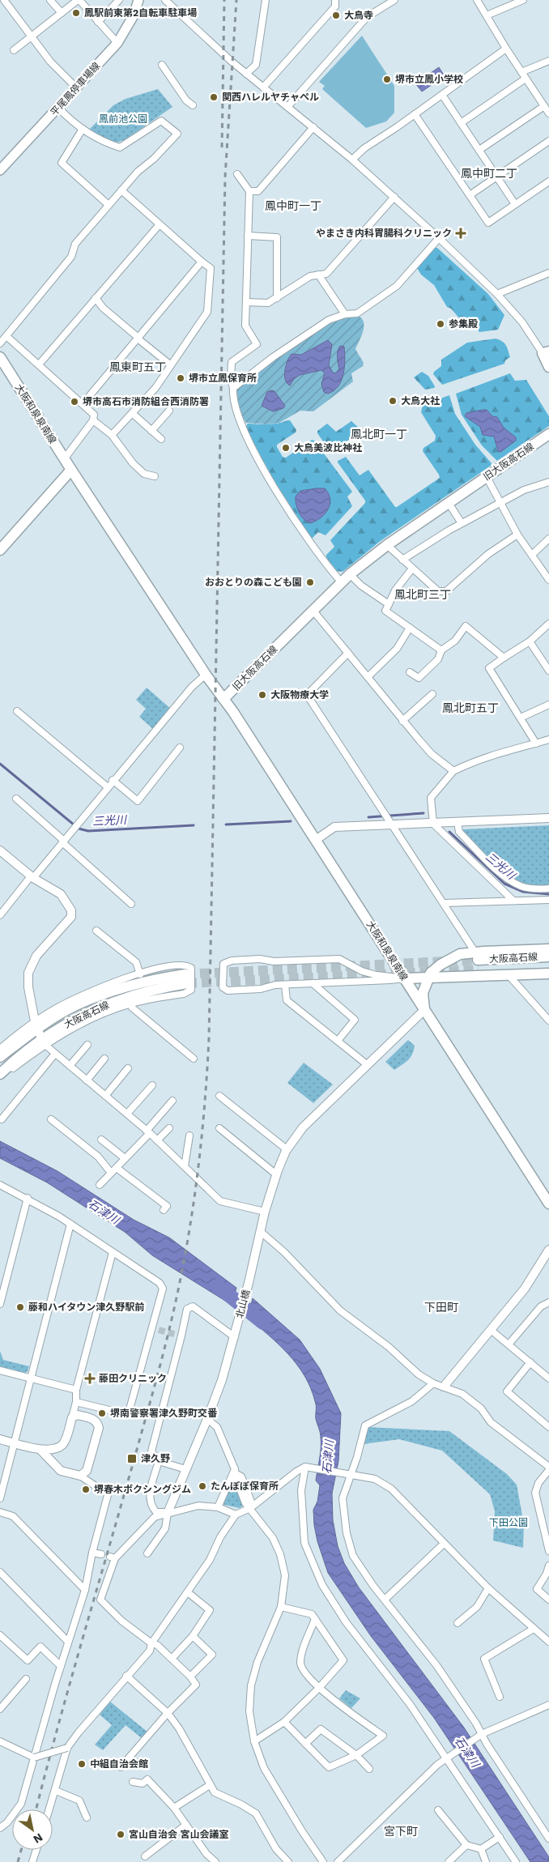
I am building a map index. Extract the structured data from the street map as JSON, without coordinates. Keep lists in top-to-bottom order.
{
  "streets": {
    "main road": [
      "平尾鳳停車場線",
      "大阪和泉泉南線",
      "旧大阪高石線",
      "大阪高石線"
    ],
    "street": ["北山橋"]
  },
  "crossings": [
    ["大阪和泉泉南線", "旧大阪高石線"],
    ["大阪和泉泉南線", "北山橋"]
  ],
  "districts": [
    "鳳中町二丁",
    "鳳中町一丁",
    "鳳東町五丁",
    "鳳北町一丁",
    "鳳北町三丁",
    "鳳北町五丁",
    "下田町",
    "宮下町"
  ],
  "water": ["三光川", "石津川"],
  "parks": ["鳳前池公園", "下田公園"],
  "places": {
    "other": [
      "鳳駅前東第2自転車駐車場",
      "大鳥寺",
      "堺市立鳳小学校",
      "関西ハレルヤチャペル",
      "参集殿",
      "堺市立鳳保育所",
      "大鳥大社",
      "堺市高石市消防組合西消防署",
      "大鳥美波比神社",
      "おおとりの森こども園",
      "大阪物療大学",
      "藤和ハイタウン津久野駅前",
      "堺南警察署津久野町交番",
      "たんぽぽ保育所",
      "堺春木ボクシングジム",
      "中組自治会館",
      "宮山自治会 宮山会議室"
    ],
    "health": ["やまさき内科胃腸科クリニック", "藤田クリニック"],
    "transit": ["津久野"]
  },
  "north": "bottom right"
}
